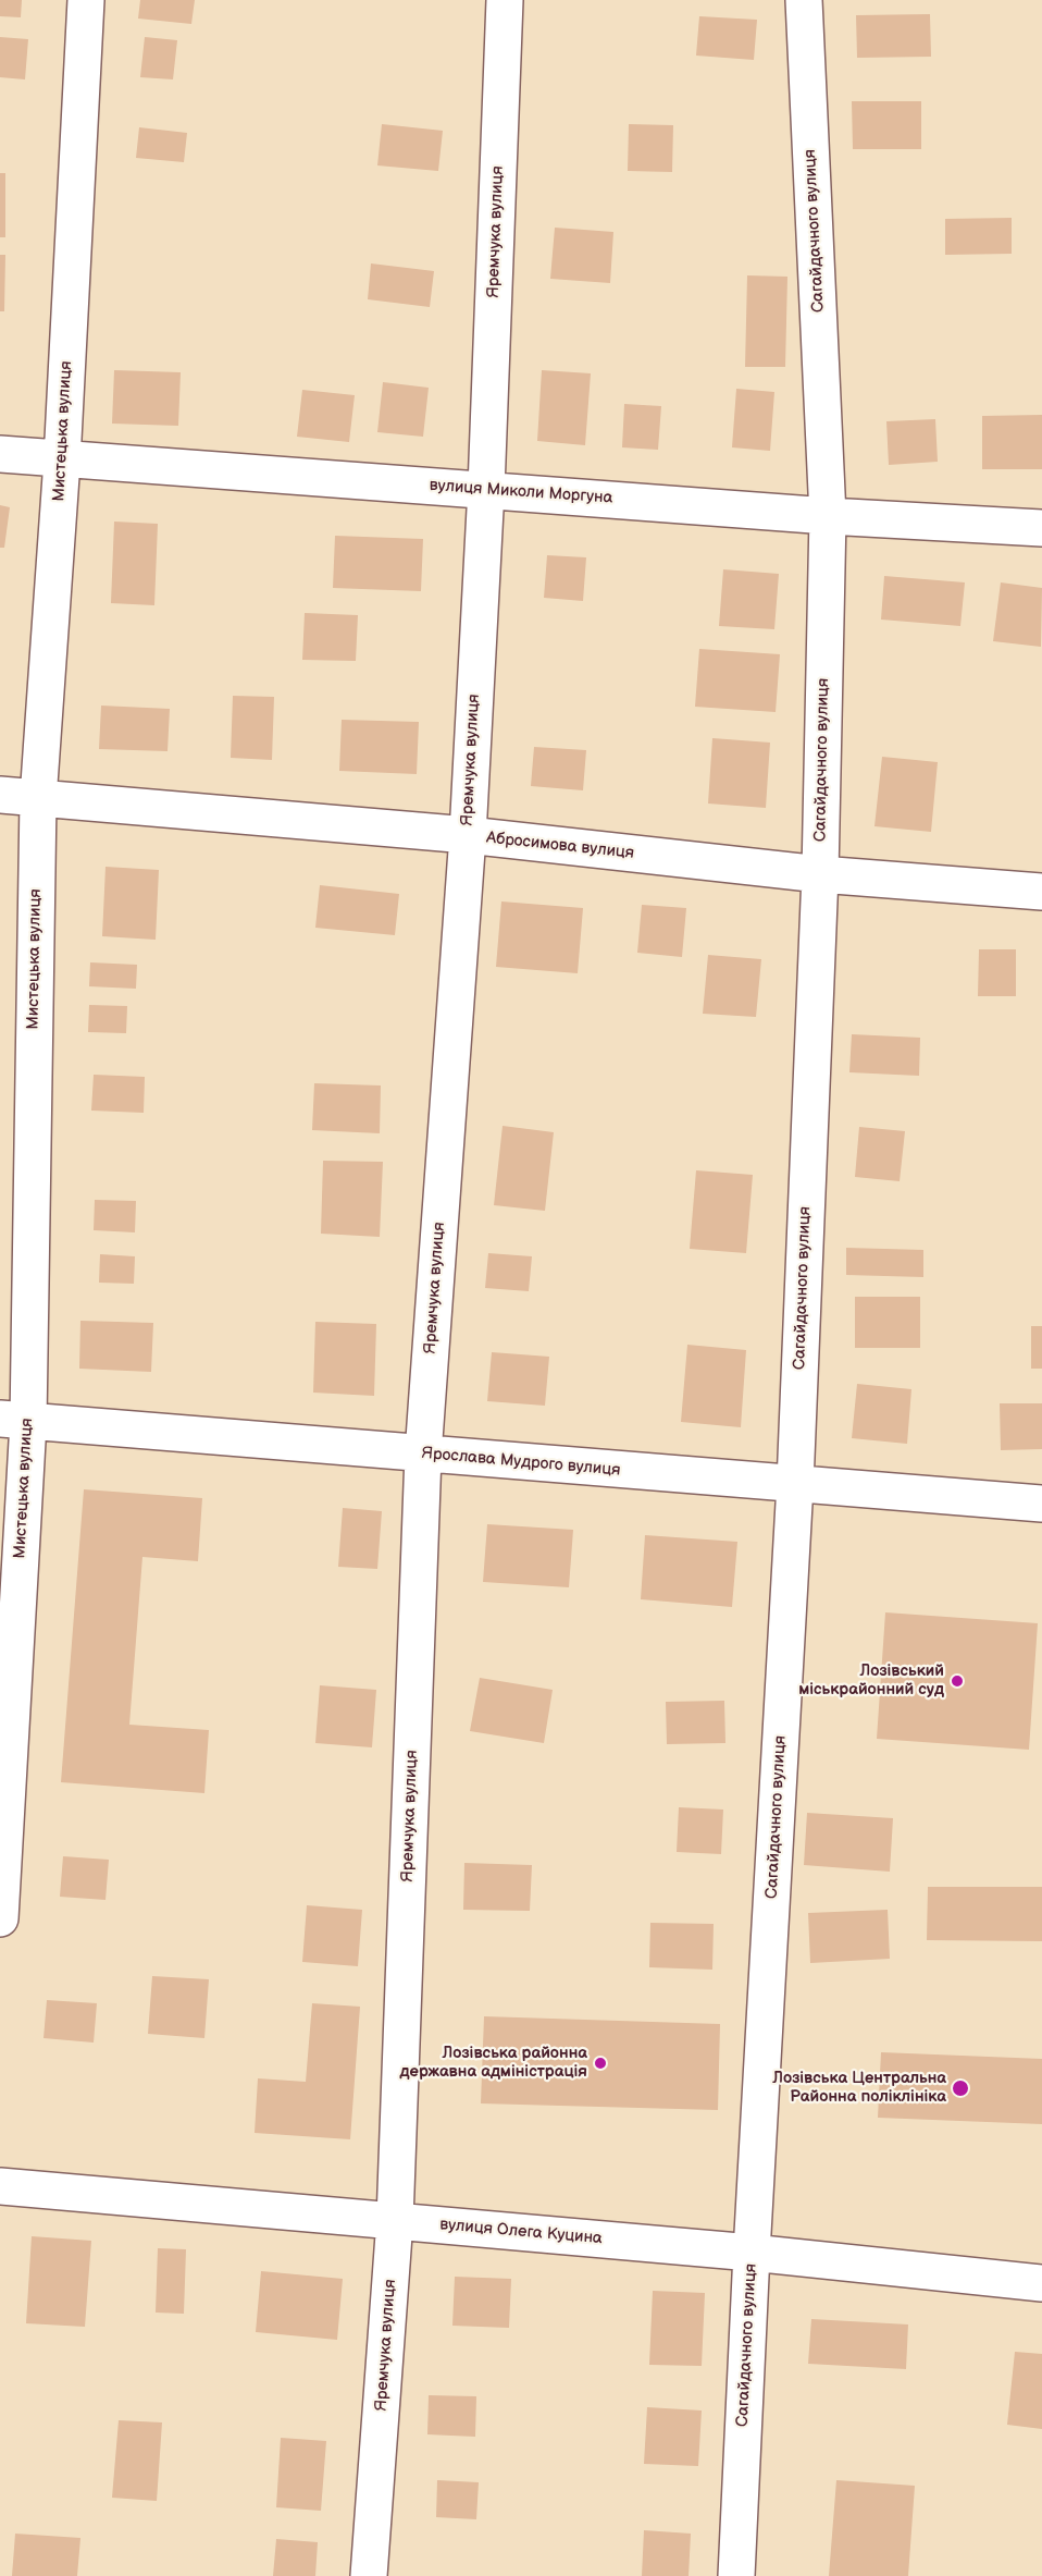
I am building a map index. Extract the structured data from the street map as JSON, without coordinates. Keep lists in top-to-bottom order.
{
  "streets": {
    "street": [
      "Сагайдачного вулиця",
      "Яремчука вулиця",
      "Мистецька вулиця",
      "вулиця Миколи Моргуна",
      "Абросимова вулиця",
      "Ярослава Мудрого вулиця",
      "вулиця Олега Куцина"
    ]
  },
  "crossings": [
    ["Сагайдачного вулиця", "вулиця Миколи Моргуна"],
    ["Сагайдачного вулиця", "Абросимова вулиця"],
    ["Сагайдачного вулиця", "Ярослава Мудрого вулиця"],
    ["Сагайдачного вулиця", "вулиця Олега Куцина"],
    ["Яремчука вулиця", "вулиця Миколи Моргуна"],
    ["Яремчука вулиця", "Абросимова вулиця"],
    ["Яремчука вулиця", "Ярослава Мудрого вулиця"],
    ["Яремчука вулиця", "вулиця Олега Куцина"],
    ["Мистецька вулиця", "вулиця Миколи Моргуна"],
    ["Мистецька вулиця", "Абросимова вулиця"],
    ["Мистецька вулиця", "Ярослава Мудрого вулиця"]
  ],
  "places": ["Лозівський міськрайонний суд", "Лозівська районна державна адміністрація", "Лозівська Центральна Районна поліклініка"]
}
